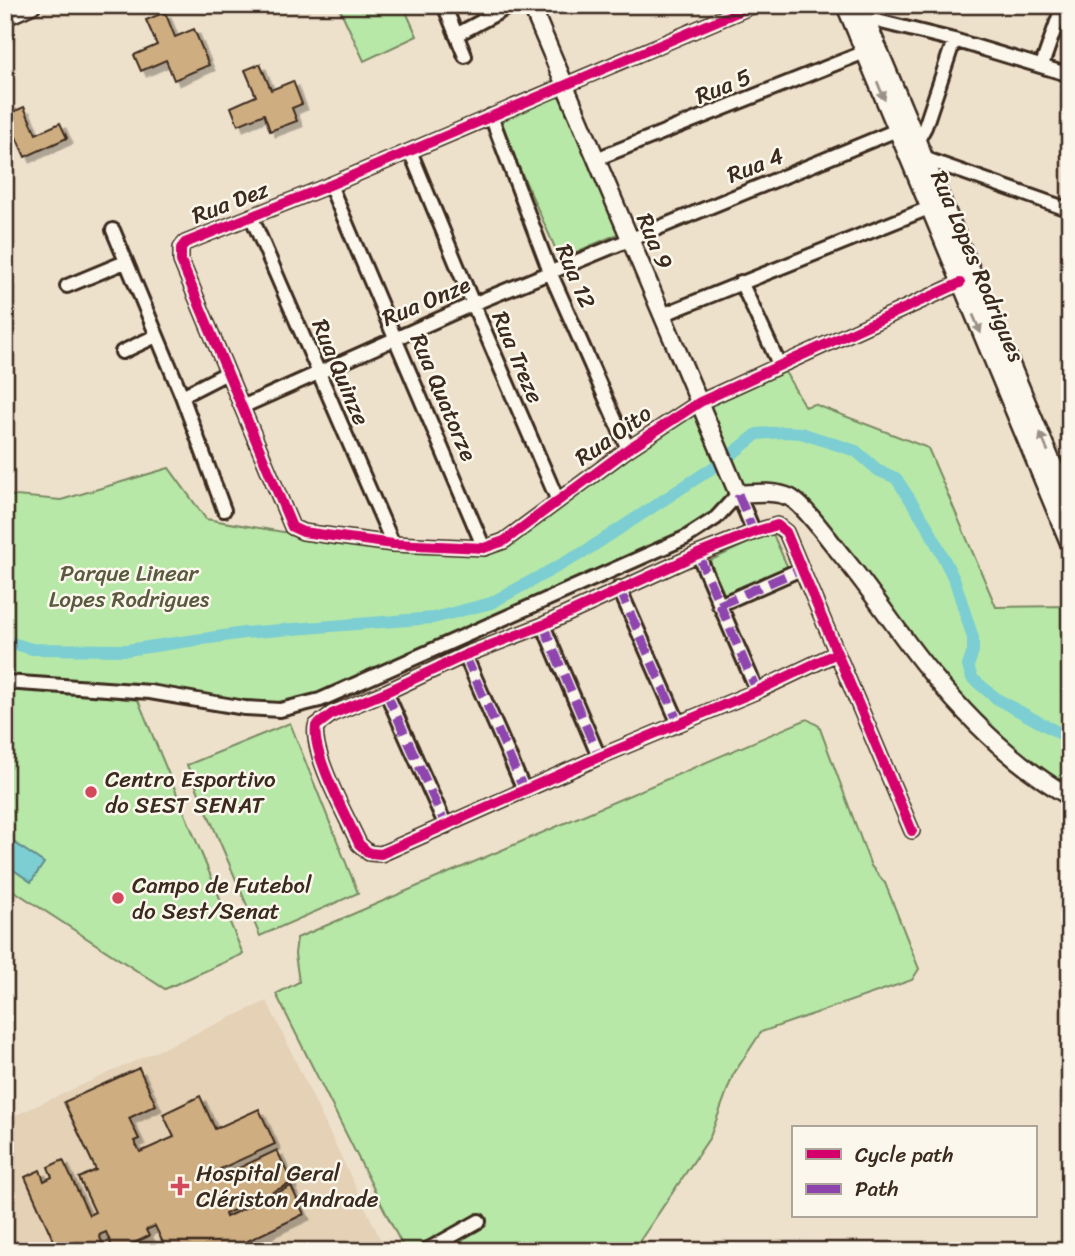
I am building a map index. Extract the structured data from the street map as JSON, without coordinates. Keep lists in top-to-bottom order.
{
  "streets": {
    "street": [
      "Rua 5",
      "Rua 4",
      "Rua Dez",
      "Rua 9",
      "Rua Lopes Rodrigues",
      "Rua 12",
      "Rua Onze",
      "Rua Treze",
      "Rua Quinze",
      "Rua Quatorze",
      "Rua Oito"
    ]
  },
  "crossings": [
    ["Rua 5", "Rua 9"],
    ["Rua 5", "Rua Lopes Rodrigues"],
    ["Rua 4", "Rua 9"],
    ["Rua 4", "Rua Lopes Rodrigues"],
    ["Rua 4", "Rua Onze"],
    ["Rua Dez", "Rua 9"],
    ["Rua Dez", "Rua 12"],
    ["Rua Dez", "Rua Onze"],
    ["Rua Dez", "Rua Treze"],
    ["Rua Dez", "Rua Quinze"],
    ["Rua Dez", "Rua Quatorze"],
    ["Rua Dez", "Rua Oito"],
    ["Rua 9", "Rua Onze"],
    ["Rua 9", "Rua Oito"],
    ["Rua Lopes Rodrigues", "Rua Oito"],
    ["Rua 12", "Rua Onze"],
    ["Rua 12", "Rua Oito"],
    ["Rua Onze", "Rua Treze"],
    ["Rua Onze", "Rua Quinze"],
    ["Rua Onze", "Rua Quatorze"],
    ["Rua Treze", "Rua Oito"],
    ["Rua Quinze", "Rua Oito"],
    ["Rua Quatorze", "Rua Oito"]
  ],
  "parks": ["Parque Linear Lopes Rodrigues"],
  "places": {
    "other": ["Centro Esportivo do SEST SENAT", "Campo de Futebol do Sest/Senat"],
    "health": ["Hospital Geral Clériston Andrade"]
  },
  "legend": ["Cycle path", "Path"]
}
